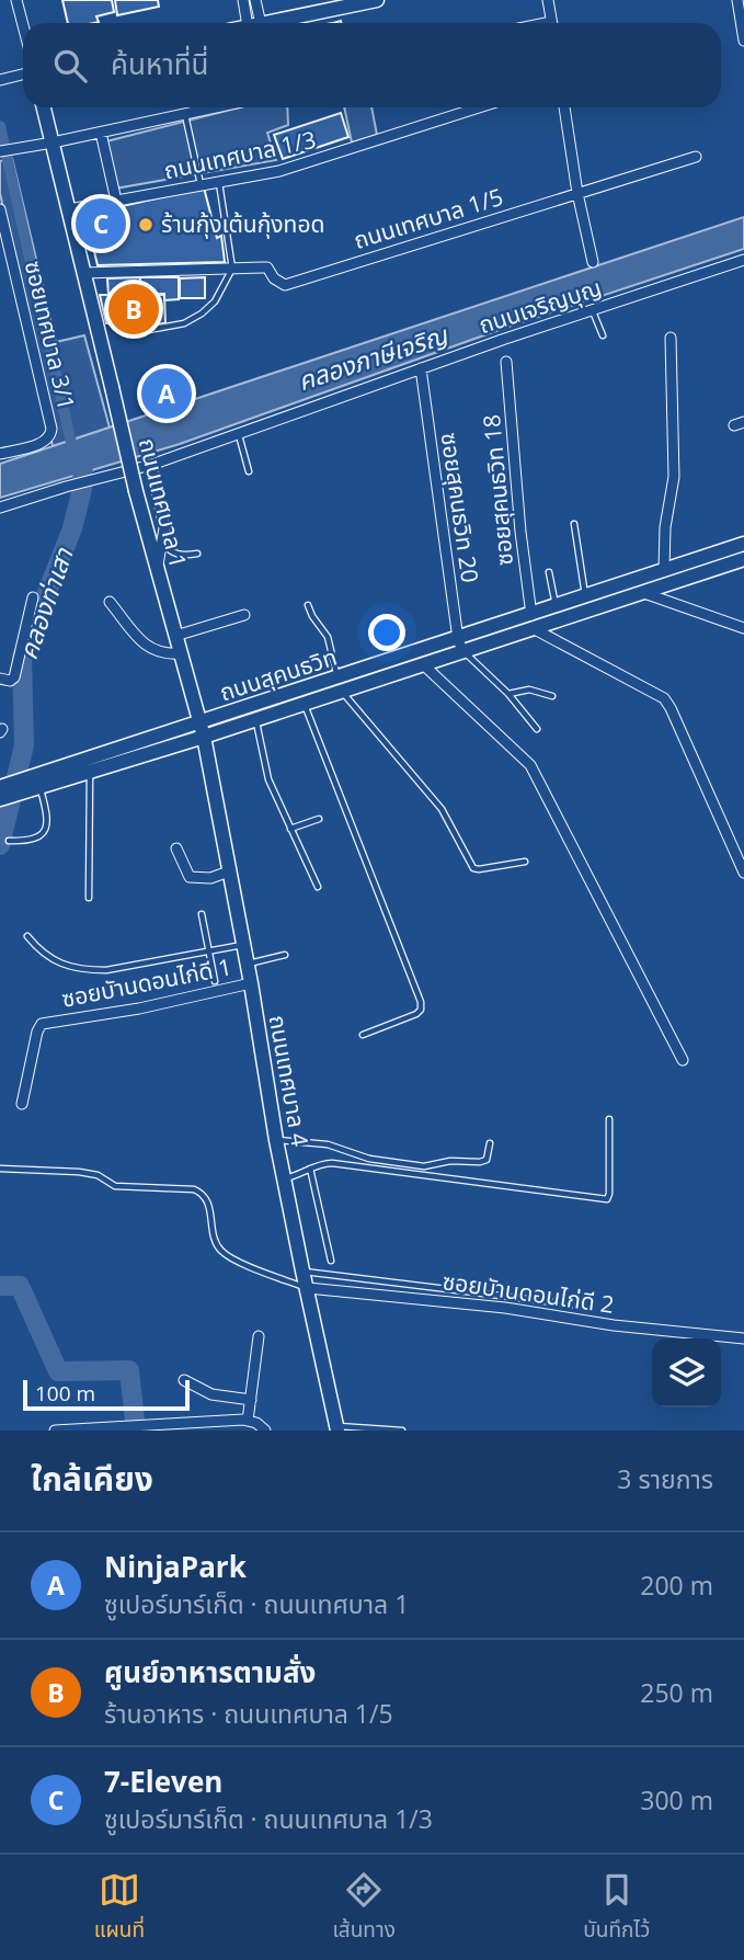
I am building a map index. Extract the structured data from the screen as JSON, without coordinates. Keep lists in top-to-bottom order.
{
  "streets": {
    "street": [
      "ถนนเทศบาล 1/3",
      "ถนนเทศบาล 1/5",
      "ถนนเจริญบุญ",
      "ซอยเทศบาล 3/1",
      "ซอยสุคนธวิท 18",
      "ถนนเทศบาล 1",
      "ซอยสุคนธวิท 20",
      "ถนนสุคนธวิท",
      "ซอยบัานดอนไก่ดี 1",
      "ถนนเทศบาล 4",
      "ซอยบัานดอนไก่ดี 2"
    ]
  },
  "crossings": [
    ["ถนนเทศบาล 1/3", "ถนนเทศบาล 1"],
    ["ถนนเทศบาล 1/5", "ถนนเทศบาล 1"],
    ["ถนนเจริญบุญ", "ซอยสุคนธวิท 20"],
    ["ซอยสุคนธวิท 18", "ถนนสุคนธวิท"],
    ["ถนนเทศบาล 1", "ถนนสุคนธวิท"],
    ["ถนนเทศบาล 1", "ถนนเทศบาล 4"],
    ["ซอยสุคนธวิท 20", "ถนนสุคนธวิท"],
    ["ถนนสุคนธวิท", "ถนนเทศบาล 4"],
    ["ซอยบัานดอนไก่ดี 1", "ถนนเทศบาล 4"],
    ["ถนนเทศบาล 4", "ซอยบัานดอนไก่ดี 2"]
  ],
  "water": ["คลองภาษีเจริญ", "คลองท่าเสา"],
  "places": ["ร้านกุ้งเต้นกุ้งทอด"],
  "scale_bar": "100 m",
  "page": {
    "search": "ค้นหาที่นี่",
    "pins": ["C", "B", "A"],
    "scale": "100 m",
    "heading": ["ใกล้เคียง", "3 รายการ"],
    "list": [
      {
        "mark": "A",
        "name": "NinjaPark",
        "note": "ซูเปอร์มาร์เก็ต · ถนนเทศบาล 1",
        "value": "200 m"
      },
      {
        "mark": "B",
        "name": "ศูนย์อาหารตามสั่ง",
        "note": "ร้านอาหาร · ถนนเทศบาล 1/5",
        "value": "250 m"
      },
      {
        "mark": "C",
        "name": "7-Eleven",
        "note": "ซูเปอร์มาร์เก็ต · ถนนเทศบาล 1/3",
        "value": "300 m"
      }
    ],
    "nav": ["แผนที่", "เส้นทาง", "บันทึกไว้"]
  }
}
